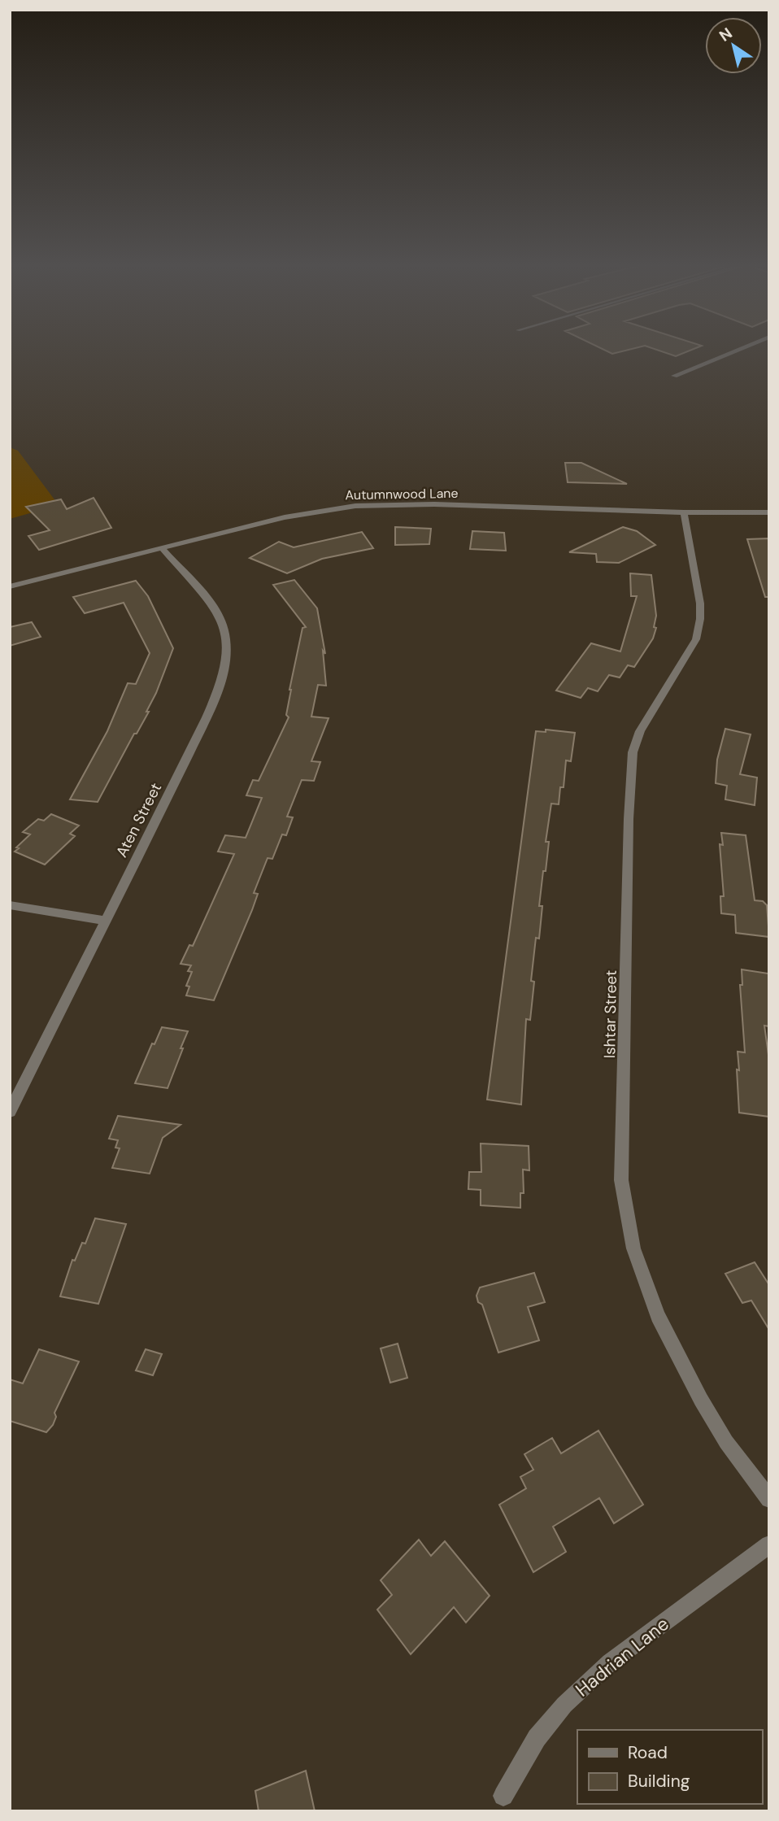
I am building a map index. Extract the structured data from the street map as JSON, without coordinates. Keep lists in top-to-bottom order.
{
  "streets": {
    "street": [
      "Autumnwood Lane",
      "Aten Street",
      "Ishtar Street",
      "Hadrian Lane"
    ]
  },
  "crossings": [
    ["Autumnwood Lane", "Aten Street"],
    ["Autumnwood Lane", "Ishtar Street"]
  ],
  "legend": ["Road", "Building"],
  "north": "top left"
}
